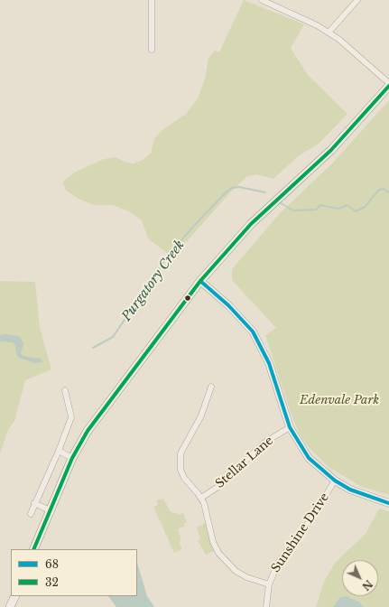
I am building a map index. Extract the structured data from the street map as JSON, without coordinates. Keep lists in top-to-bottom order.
{
  "streets": {
    "street": ["Stellar Lane", "Sunshine Drive"]
  },
  "water": ["Purgatory Creek"],
  "parks": ["Edenvale Park"],
  "lines": ["transit line 32", "transit line 68"],
  "legend": ["68", "32"],
  "north": "bottom right"
}
